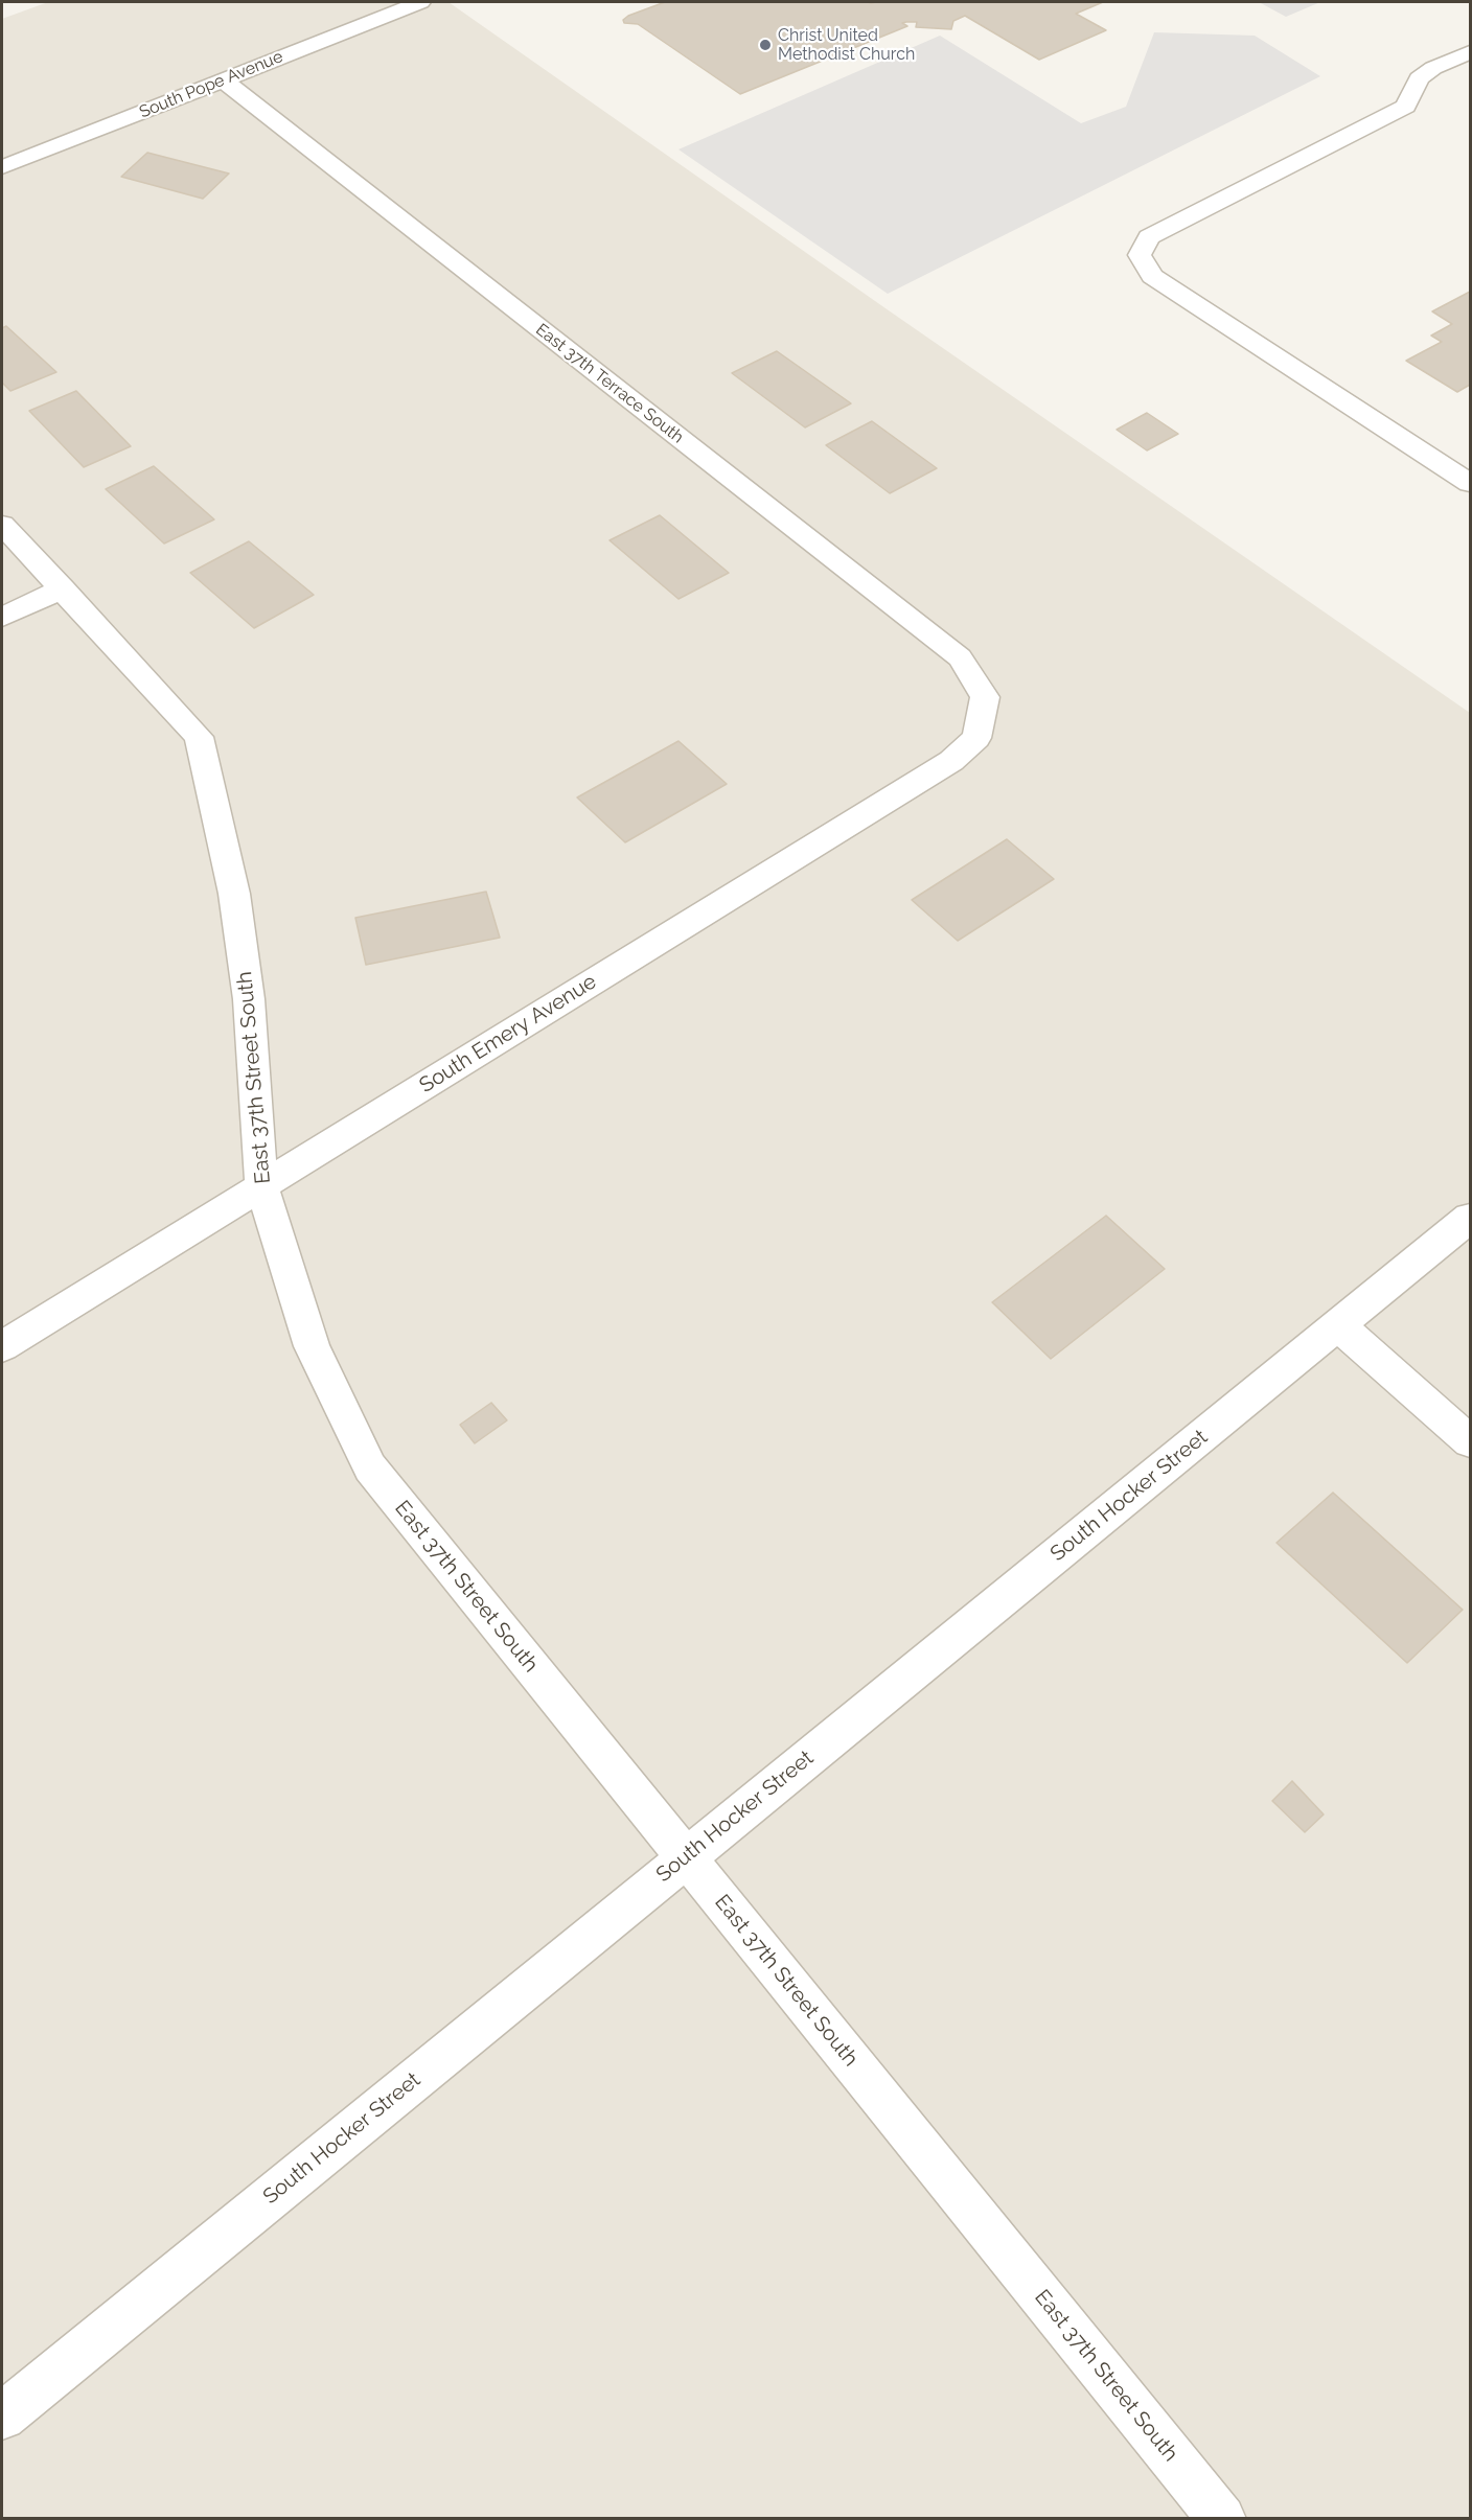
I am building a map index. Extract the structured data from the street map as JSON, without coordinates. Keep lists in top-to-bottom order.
{
  "streets": {
    "street": [
      "South Pope Avenue",
      "East 37th Terrace South",
      "South Emery Avenue",
      "East 37th Street South",
      "South Hocker Street"
    ]
  },
  "crossings": [
    ["South Pope Avenue", "East 37th Terrace South"],
    ["East 37th Terrace South", "South Emery Avenue"],
    ["South Emery Avenue", "East 37th Street South"],
    ["East 37th Street South", "South Hocker Street"]
  ],
  "places": ["Christ United Methodist Church"]
}
